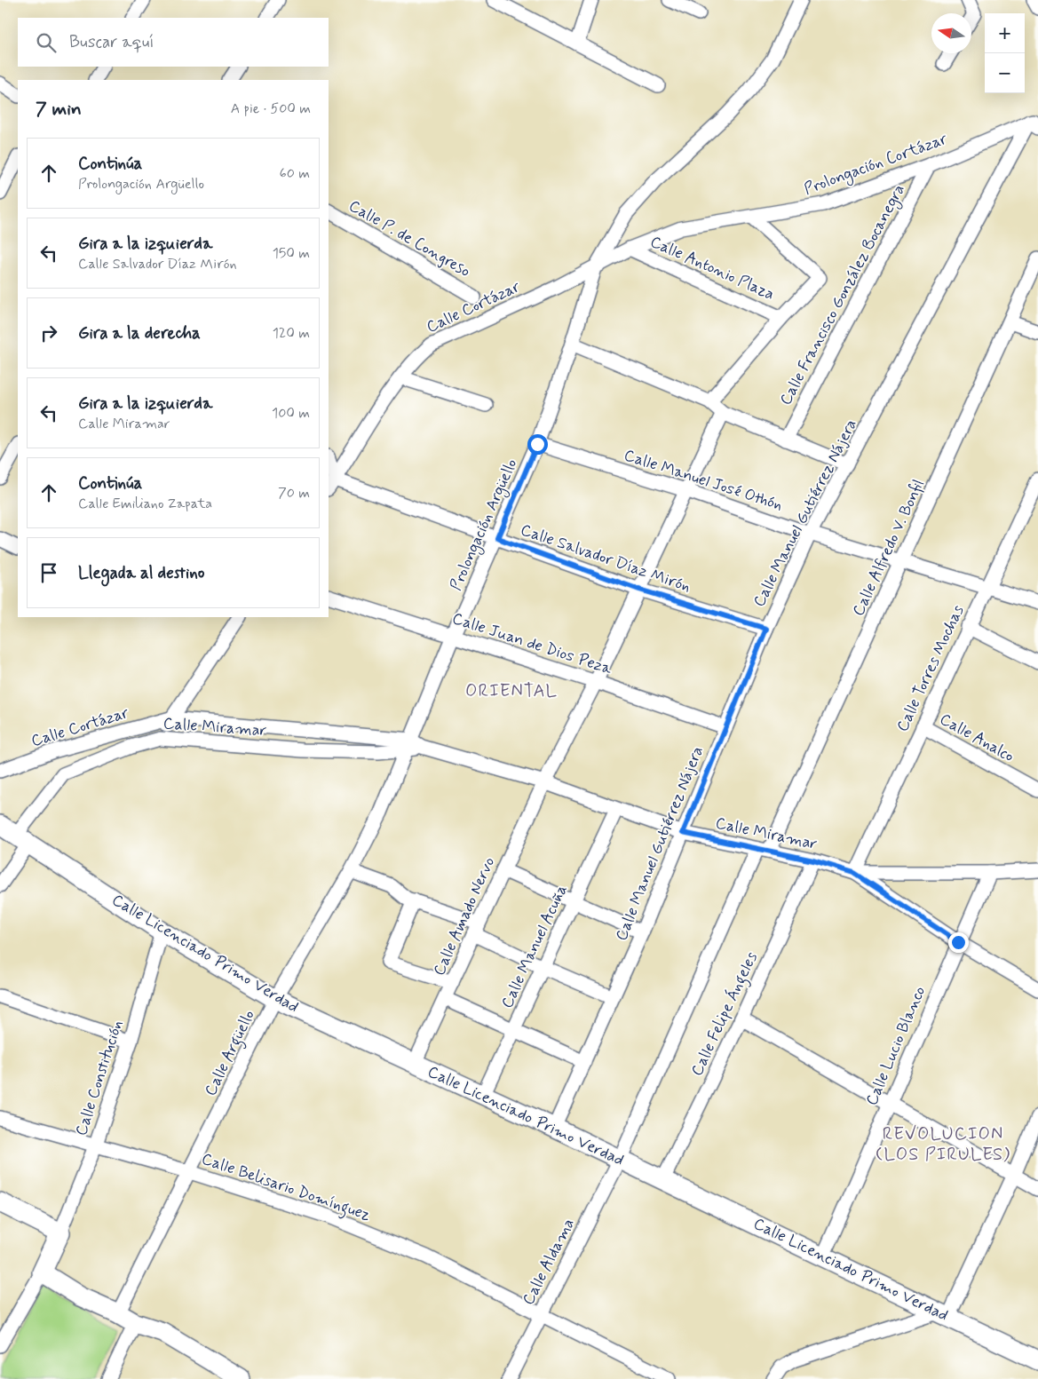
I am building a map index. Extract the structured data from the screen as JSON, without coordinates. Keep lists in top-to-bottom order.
{
  "streets": {
    "street": [
      "Prolongación Cortázar",
      "Calle P. de Congreso",
      "Calle Antonio Plaza",
      "Calle Francisco González Bocanegra",
      "Calle Cortázar",
      "Calle Manuel José Othón",
      "Calle Manuel Gutiérrez Nájera",
      "Prolongación Argüello",
      "Calle Alfredo V. Bonfil",
      "Calle Salvador Díaz Mirón",
      "Calle Juan de Dios Peza",
      "Calle Torres Mochas",
      "Calle Miramar",
      "Calle Analco",
      "Calle Amado Nervo",
      "Calle Manuel Acuña",
      "Calle Licenciado Primo Verdad",
      "Calle Felipe Ángeles",
      "Calle Lucio Blanco",
      "Calle Argüello",
      "Calle Constitución",
      "Calle Belisario Domínguez",
      "Calle Aldama"
    ]
  },
  "crossings": [
    ["Prolongación Cortázar", "Calle Antonio Plaza"],
    ["Prolongación Cortázar", "Calle Francisco González Bocanegra"],
    ["Prolongación Cortázar", "Calle Cortázar"],
    ["Prolongación Cortázar", "Calle Manuel Gutiérrez Nájera"],
    ["Prolongación Cortázar", "Prolongación Argüello"],
    ["Calle Cortázar", "Prolongación Argüello"],
    ["Calle Cortázar", "Calle Salvador Díaz Mirón"],
    ["Calle Cortázar", "Calle Miramar"],
    ["Calle Manuel José Othón", "Calle Manuel Gutiérrez Nájera"],
    ["Calle Manuel José Othón", "Prolongación Argüello"],
    ["Calle Manuel José Othón", "Calle Alfredo V. Bonfil"],
    ["Calle Manuel José Othón", "Calle Torres Mochas"],
    ["Calle Manuel José Othón", "Calle Amado Nervo"],
    ["Calle Manuel Gutiérrez Nájera", "Calle Salvador Díaz Mirón"],
    ["Calle Manuel Gutiérrez Nájera", "Calle Juan de Dios Peza"],
    ["Calle Manuel Gutiérrez Nájera", "Calle Miramar"],
    ["Calle Manuel Gutiérrez Nájera", "Calle Licenciado Primo Verdad"],
    ["Prolongación Argüello", "Calle Salvador Díaz Mirón"],
    ["Prolongación Argüello", "Calle Juan de Dios Peza"],
    ["Prolongación Argüello", "Calle Miramar"],
    ["Prolongación Argüello", "Calle Argüello"],
    ["Calle Alfredo V. Bonfil", "Calle Miramar"],
    ["Calle Salvador Díaz Mirón", "Calle Amado Nervo"],
    ["Calle Juan de Dios Peza", "Calle Amado Nervo"],
    ["Calle Torres Mochas", "Calle Miramar"],
    ["Calle Torres Mochas", "Calle Analco"],
    ["Calle Miramar", "Calle Amado Nervo"],
    ["Calle Miramar", "Calle Manuel Acuña"],
    ["Calle Miramar", "Calle Licenciado Primo Verdad"],
    ["Calle Miramar", "Calle Felipe Ángeles"],
    ["Calle Miramar", "Calle Lucio Blanco"],
    ["Calle Miramar", "Calle Argüello"],
    ["Calle Amado Nervo", "Calle Licenciado Primo Verdad"],
    ["Calle Manuel Acuña", "Calle Licenciado Primo Verdad"],
    ["Calle Licenciado Primo Verdad", "Calle Felipe Ángeles"],
    ["Calle Licenciado Primo Verdad", "Calle Lucio Blanco"],
    ["Calle Licenciado Primo Verdad", "Calle Argüello"],
    ["Calle Licenciado Primo Verdad", "Calle Constitución"],
    ["Calle Licenciado Primo Verdad", "Calle Aldama"],
    ["Calle Argüello", "Calle Belisario Domínguez"],
    ["Calle Constitución", "Calle Belisario Domínguez"],
    ["Calle Belisario Domínguez", "Calle Aldama"]
  ],
  "districts": ["ORIENTAL", "REVOLUCION (LOS PIRULES)"],
  "north": "left",
  "page": {
    "map_buttons": ["+", "−"],
    "search": "Buscar aquí",
    "heading": ["7 min", "A pie · 500 m"],
    "list": [
      ["Continúa", "Prolongación Argüello", "60 m"],
      ["Gira a la izquierda", "Calle Salvador Díaz Mirón", "150 m"],
      ["Gira a la derecha", "120 m"],
      ["Gira a la izquierda", "Calle Miramar", "100 m"],
      ["Continúa", "Calle Emiliano Zapata", "70 m"],
      "Llegada al destino"
    ]
  }
}
